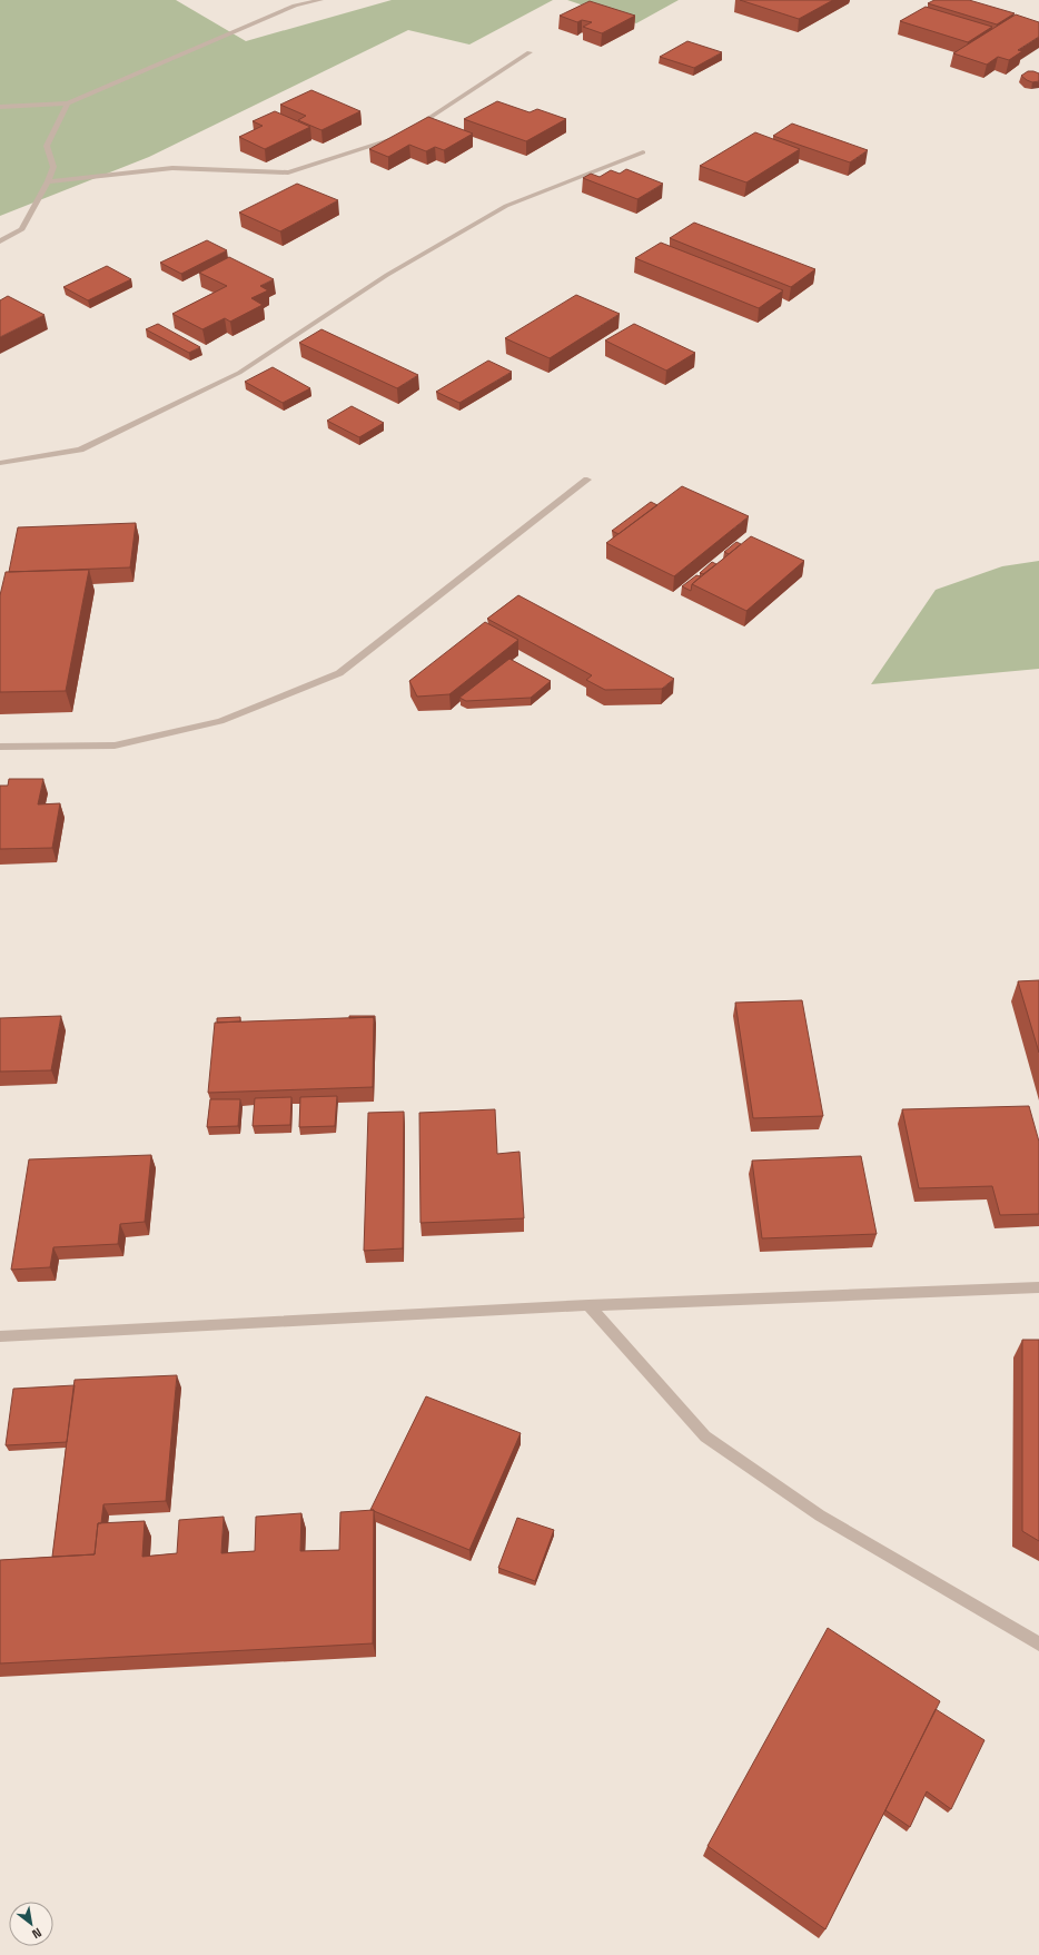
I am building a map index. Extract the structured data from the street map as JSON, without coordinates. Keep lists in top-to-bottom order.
{
  "north": "bottom right"
}
